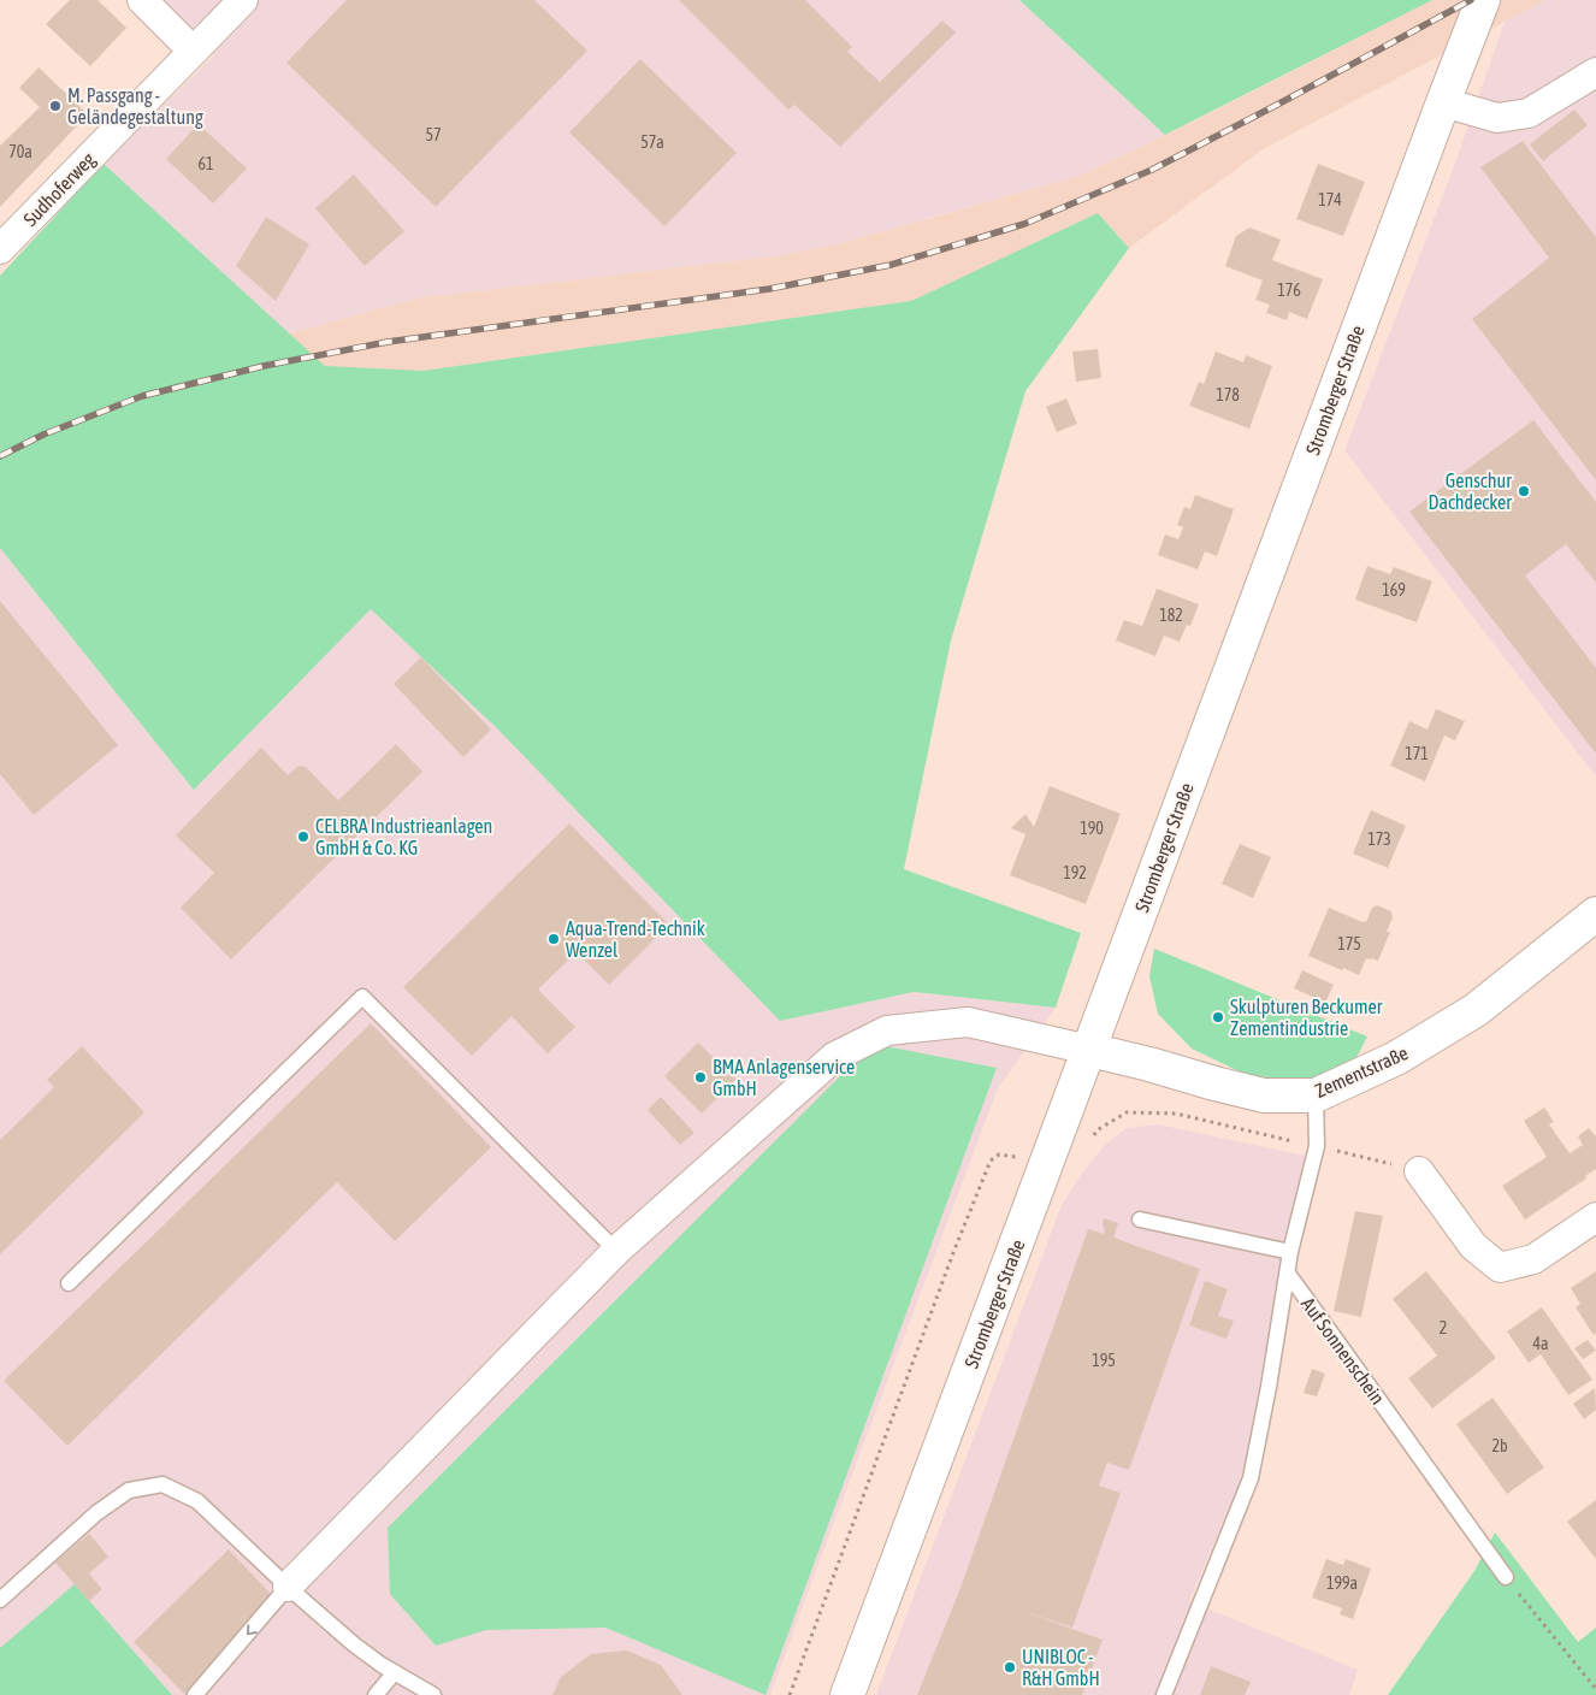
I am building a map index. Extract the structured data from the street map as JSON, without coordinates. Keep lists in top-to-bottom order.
{
  "streets": {
    "main road": ["Stromberger Straße", "Zementstraße"],
    "street": ["Sudhoferweg"],
    "lane": ["Auf Sonnenschein"]
  },
  "crossings": [
    ["Stromberger Straße", "Zementstraße"]
  ],
  "places": [
    "M. Passgang - Geländegestaltung",
    "Genschur Dachdecker",
    "CELBRA Industrieanlagen GmbH & Co. KG",
    "Aqua-Trend-Technik Wenzel",
    "Skulpturen Beckumer Zementindustrie",
    "BMA Anlagenservice GmbH",
    "UNIBLOC - R&H GmbH"
  ],
  "house_numbers": [
    "57",
    "57a",
    "70a",
    "61",
    "174",
    "176",
    "178",
    "169",
    "182",
    "171",
    "190",
    "173",
    "192",
    "175",
    "2",
    "4a",
    "195",
    "2b",
    "199a"
  ]
}
